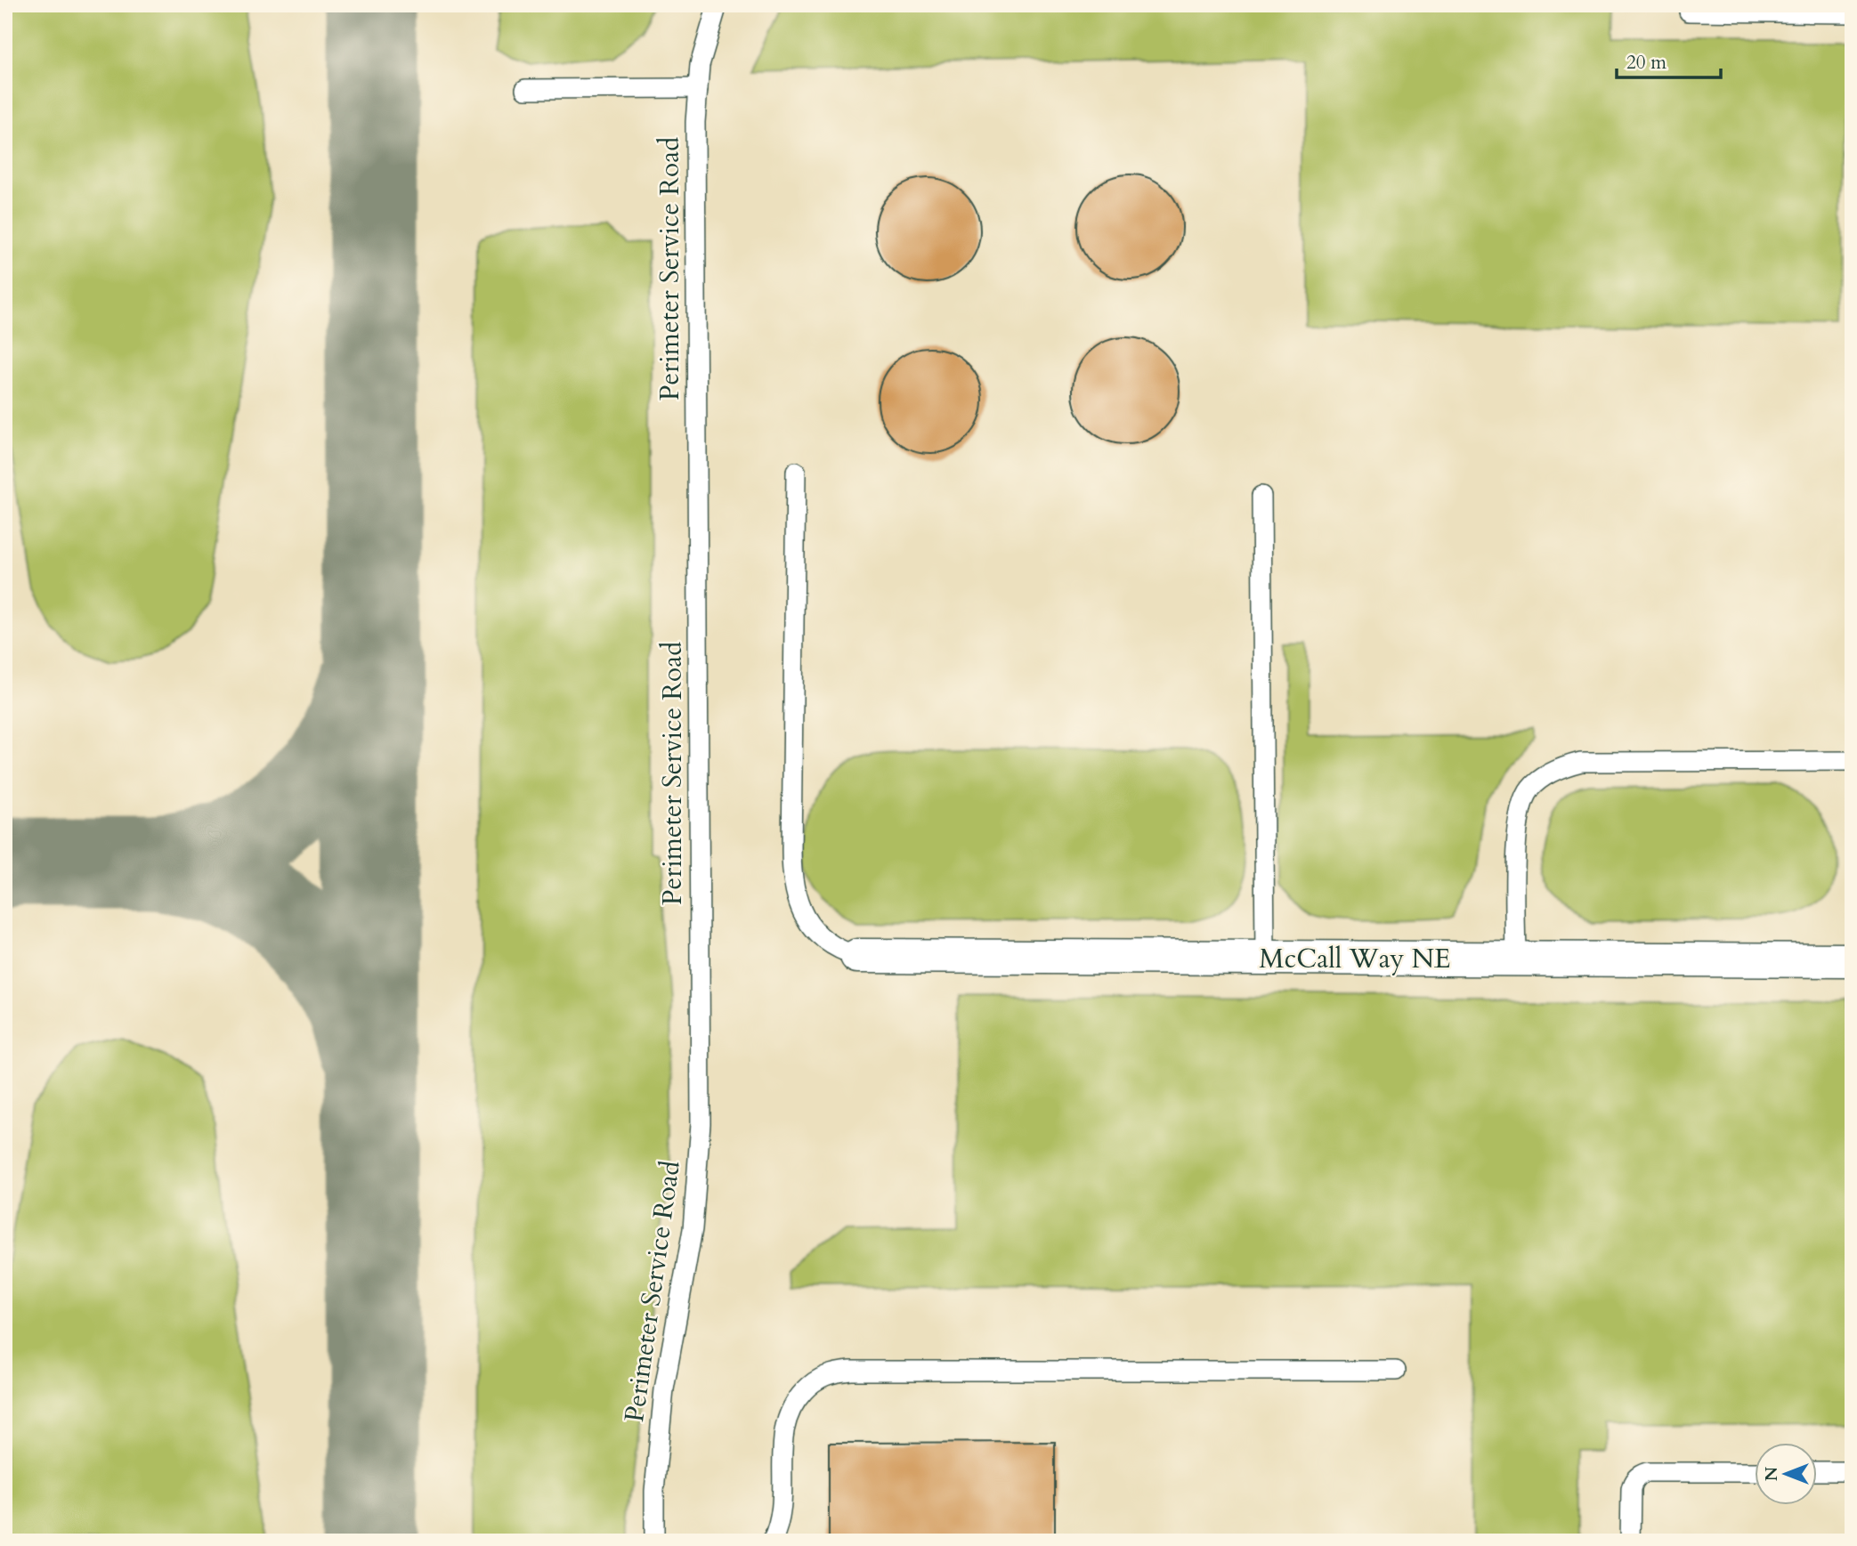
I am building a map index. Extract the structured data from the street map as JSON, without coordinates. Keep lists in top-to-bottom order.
{
  "streets": {
    "street": ["McCall Way NE"],
    "lane": ["Perimeter Service Road"]
  },
  "scale_bar": "20 m",
  "north": "left"
}
